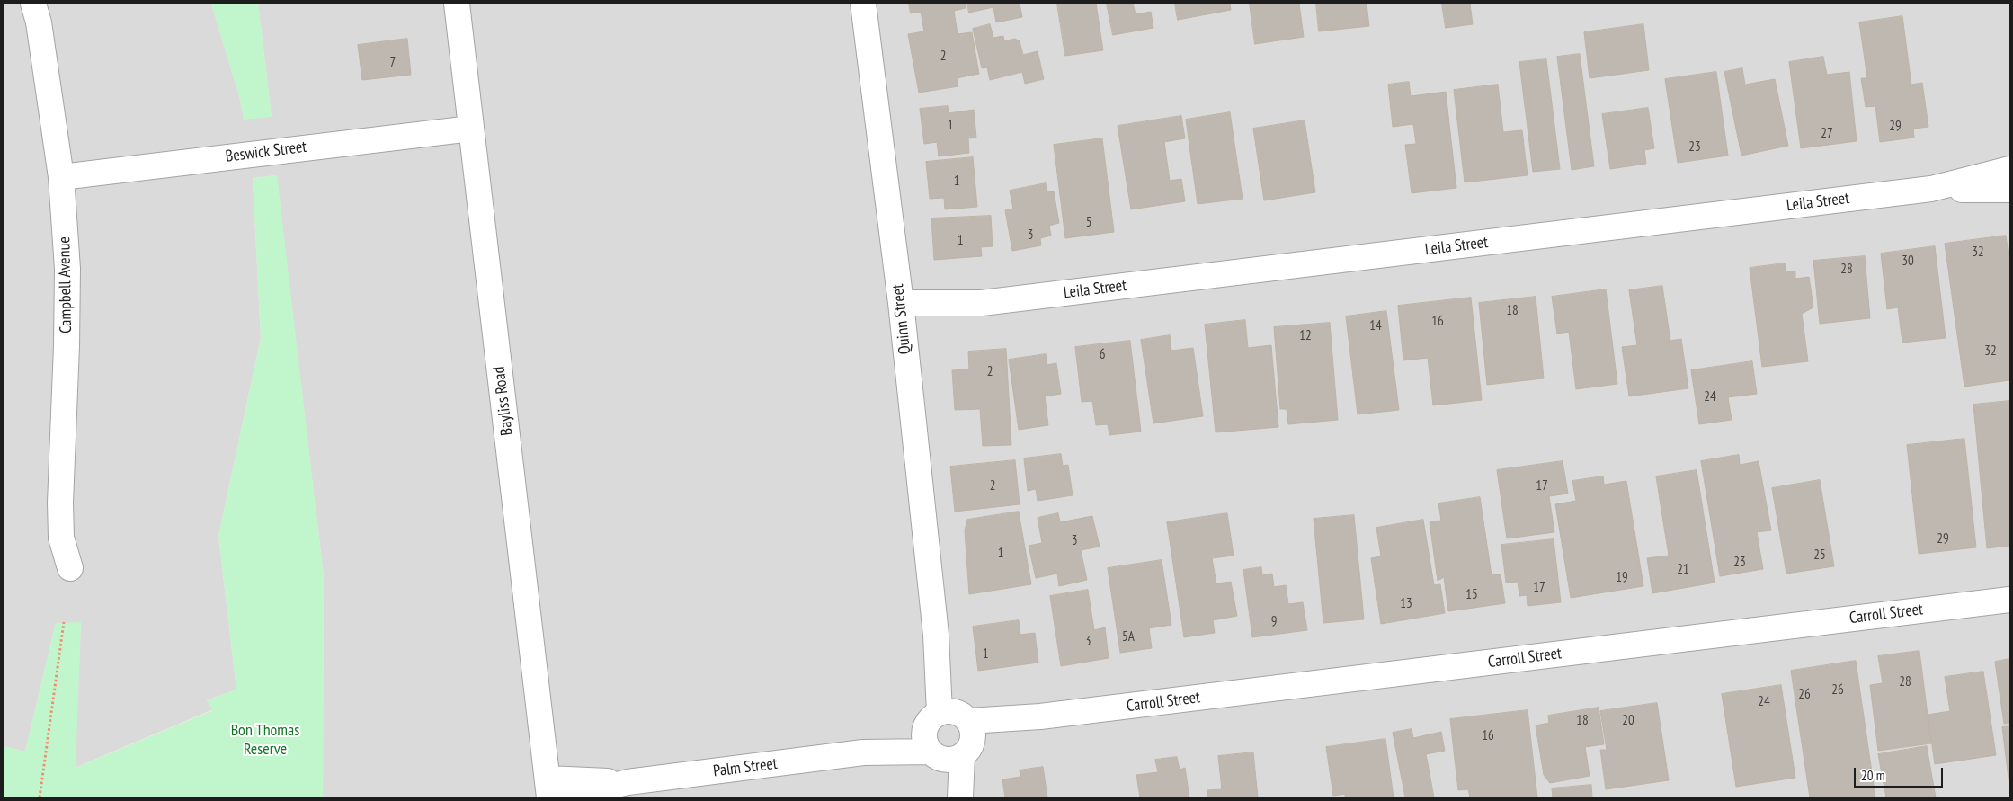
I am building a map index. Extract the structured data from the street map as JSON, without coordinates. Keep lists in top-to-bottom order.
{
  "streets": {
    "street": [
      "Beswick Street",
      "Leila Street",
      "Campbell Avenue",
      "Quinn Street",
      "Bayliss Road",
      "Carroll Street",
      "Palm Street"
    ]
  },
  "crossings": [
    ["Beswick Street", "Campbell Avenue"],
    ["Beswick Street", "Bayliss Road"],
    ["Leila Street", "Quinn Street"],
    ["Quinn Street", "Carroll Street"],
    ["Quinn Street", "Palm Street"],
    ["Bayliss Road", "Palm Street"],
    ["Carroll Street", "Palm Street"]
  ],
  "parks": ["Bon Thomas Reserve"],
  "house_numbers": [
    "2",
    "7",
    "1",
    "29",
    "27",
    "23",
    "1",
    "5",
    "3",
    "1",
    "32",
    "30",
    "28",
    "18",
    "16",
    "14",
    "12",
    "32",
    "6",
    "2",
    "24",
    "2",
    "17",
    "29",
    "3",
    "1",
    "25",
    "23",
    "21",
    "19",
    "17",
    "15",
    "13",
    "9",
    "5A",
    "3",
    "1",
    "28",
    "26",
    "26",
    "24",
    "18",
    "20",
    "16"
  ],
  "scale_bar": "20 m"
}
